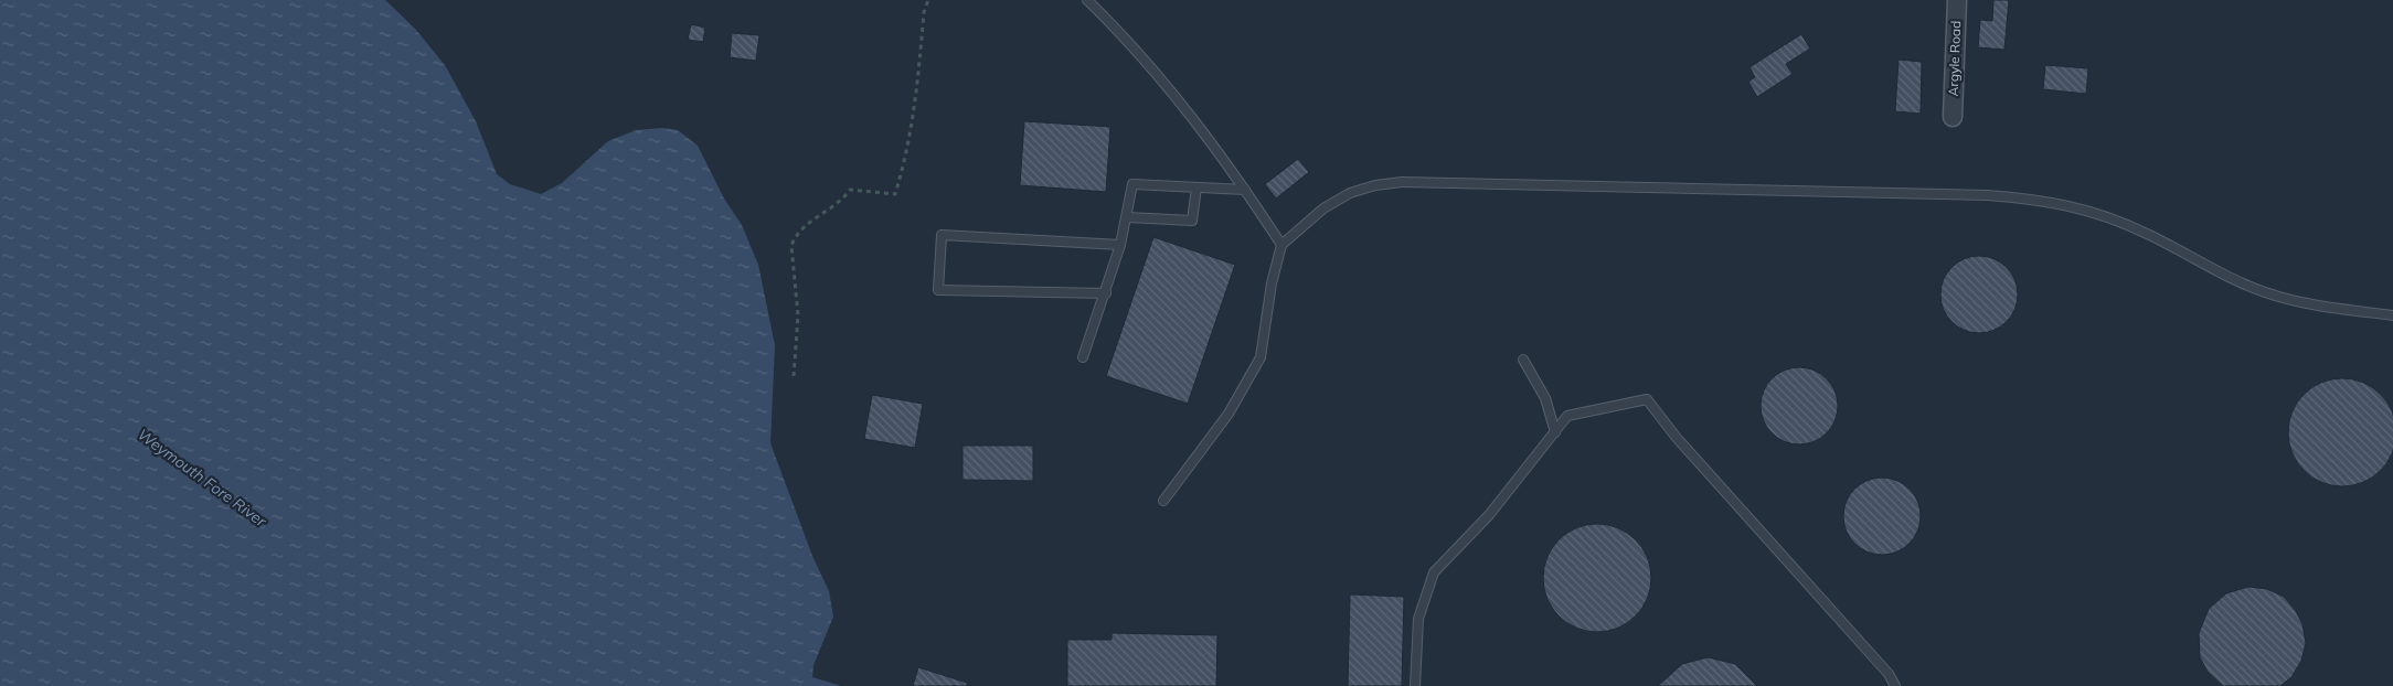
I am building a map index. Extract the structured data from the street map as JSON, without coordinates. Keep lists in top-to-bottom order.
{
  "streets": {
    "street": ["Argyle Road"]
  },
  "water": ["Weymouth Fore River"]
}
